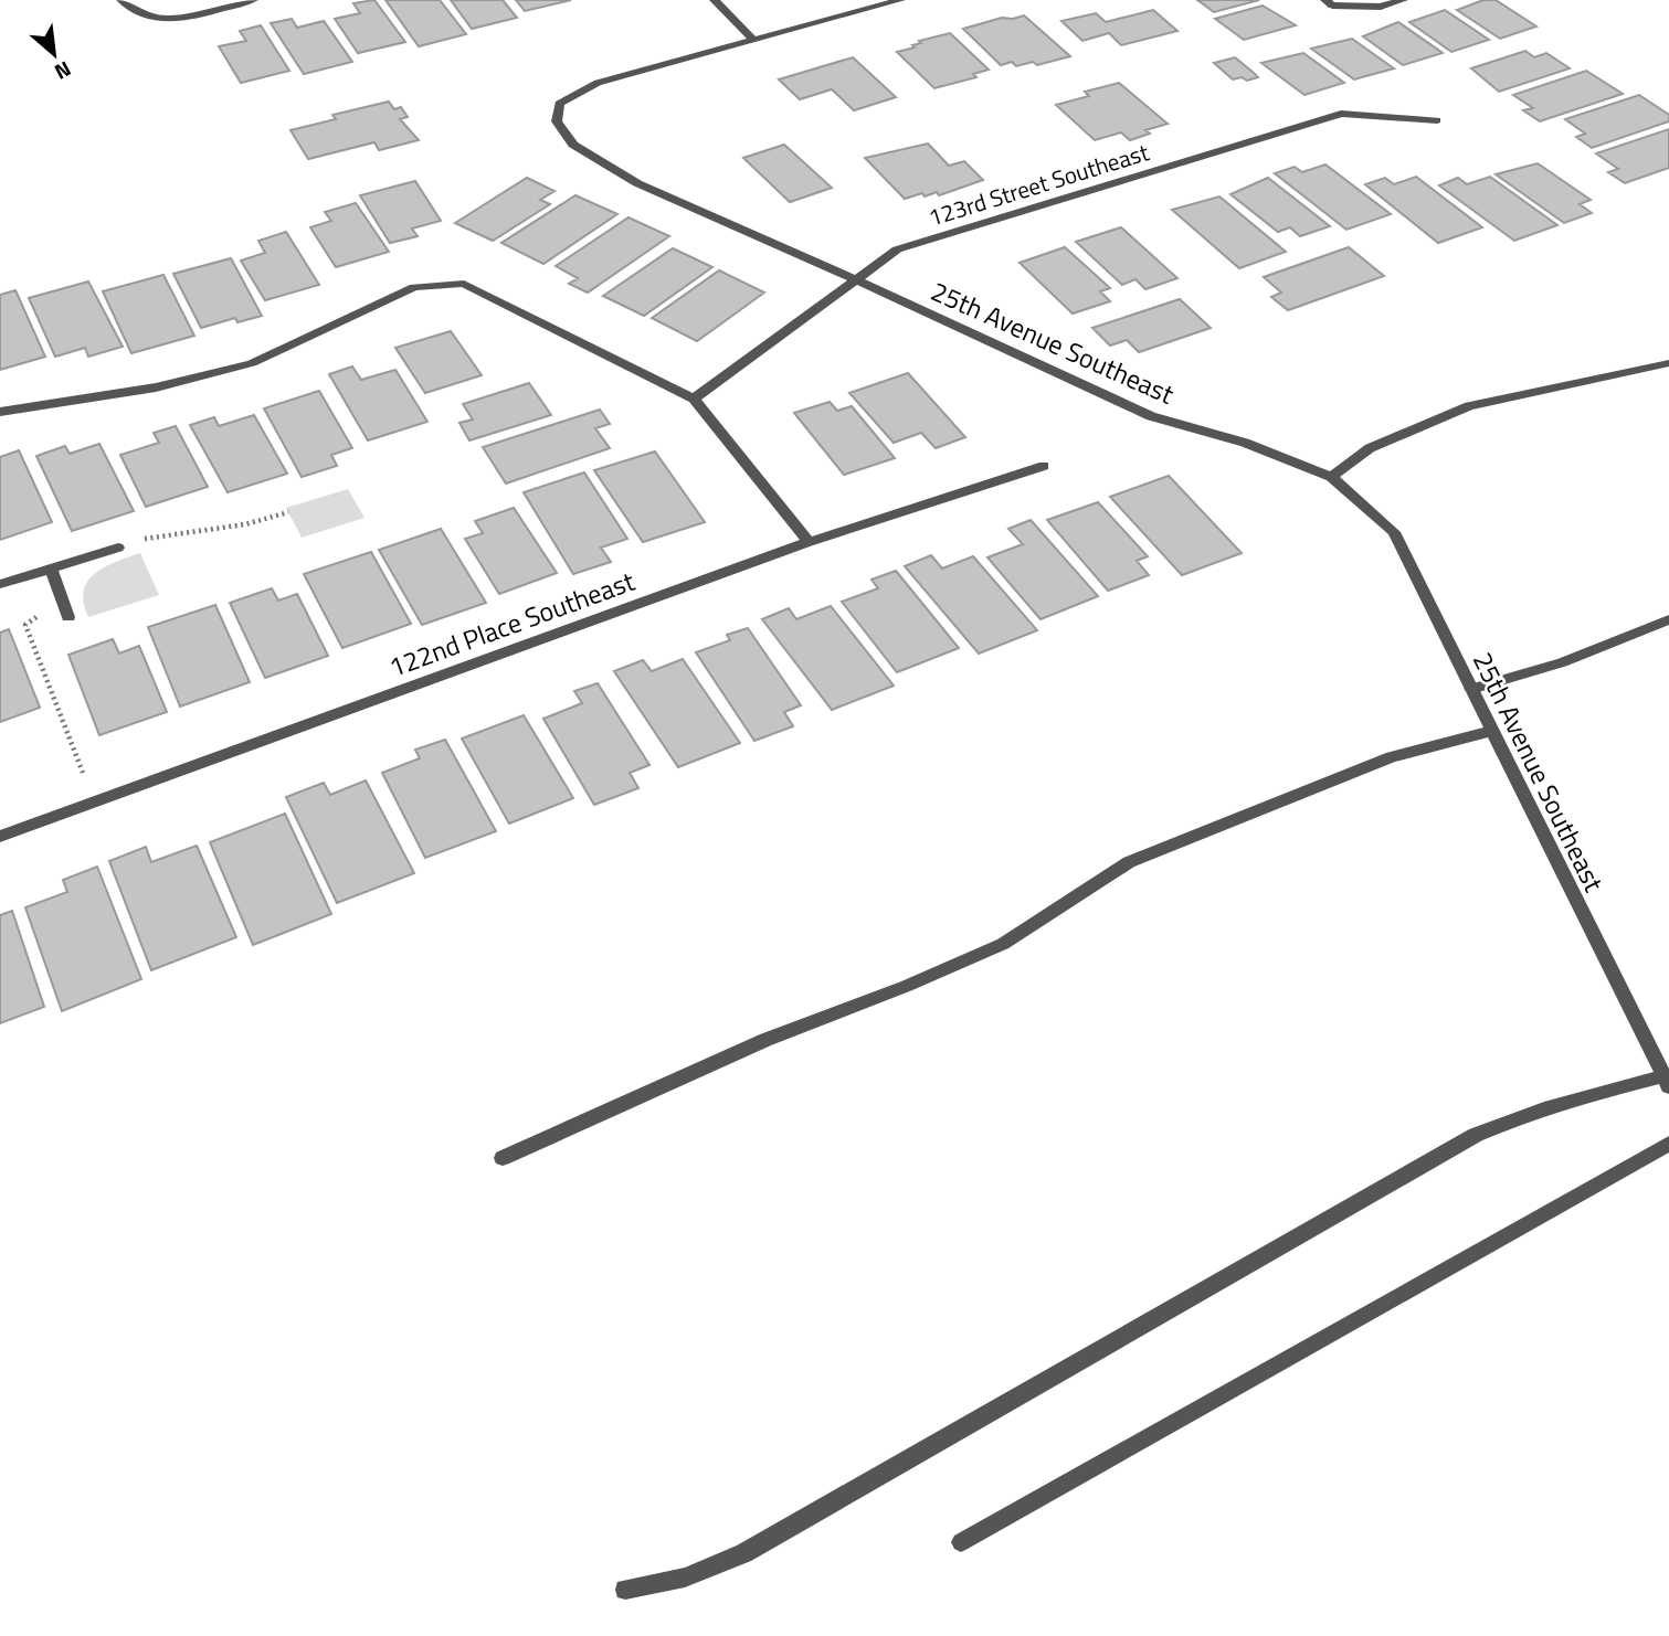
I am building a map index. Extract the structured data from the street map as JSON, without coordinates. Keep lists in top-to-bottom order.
{
  "streets": {
    "street": ["123rd Street Southeast", "25th Avenue Southeast", "122nd Place Southeast"]
  },
  "crossings": [
    ["123rd Street Southeast", "25th Avenue Southeast"]
  ],
  "north": "bottom right"
}
